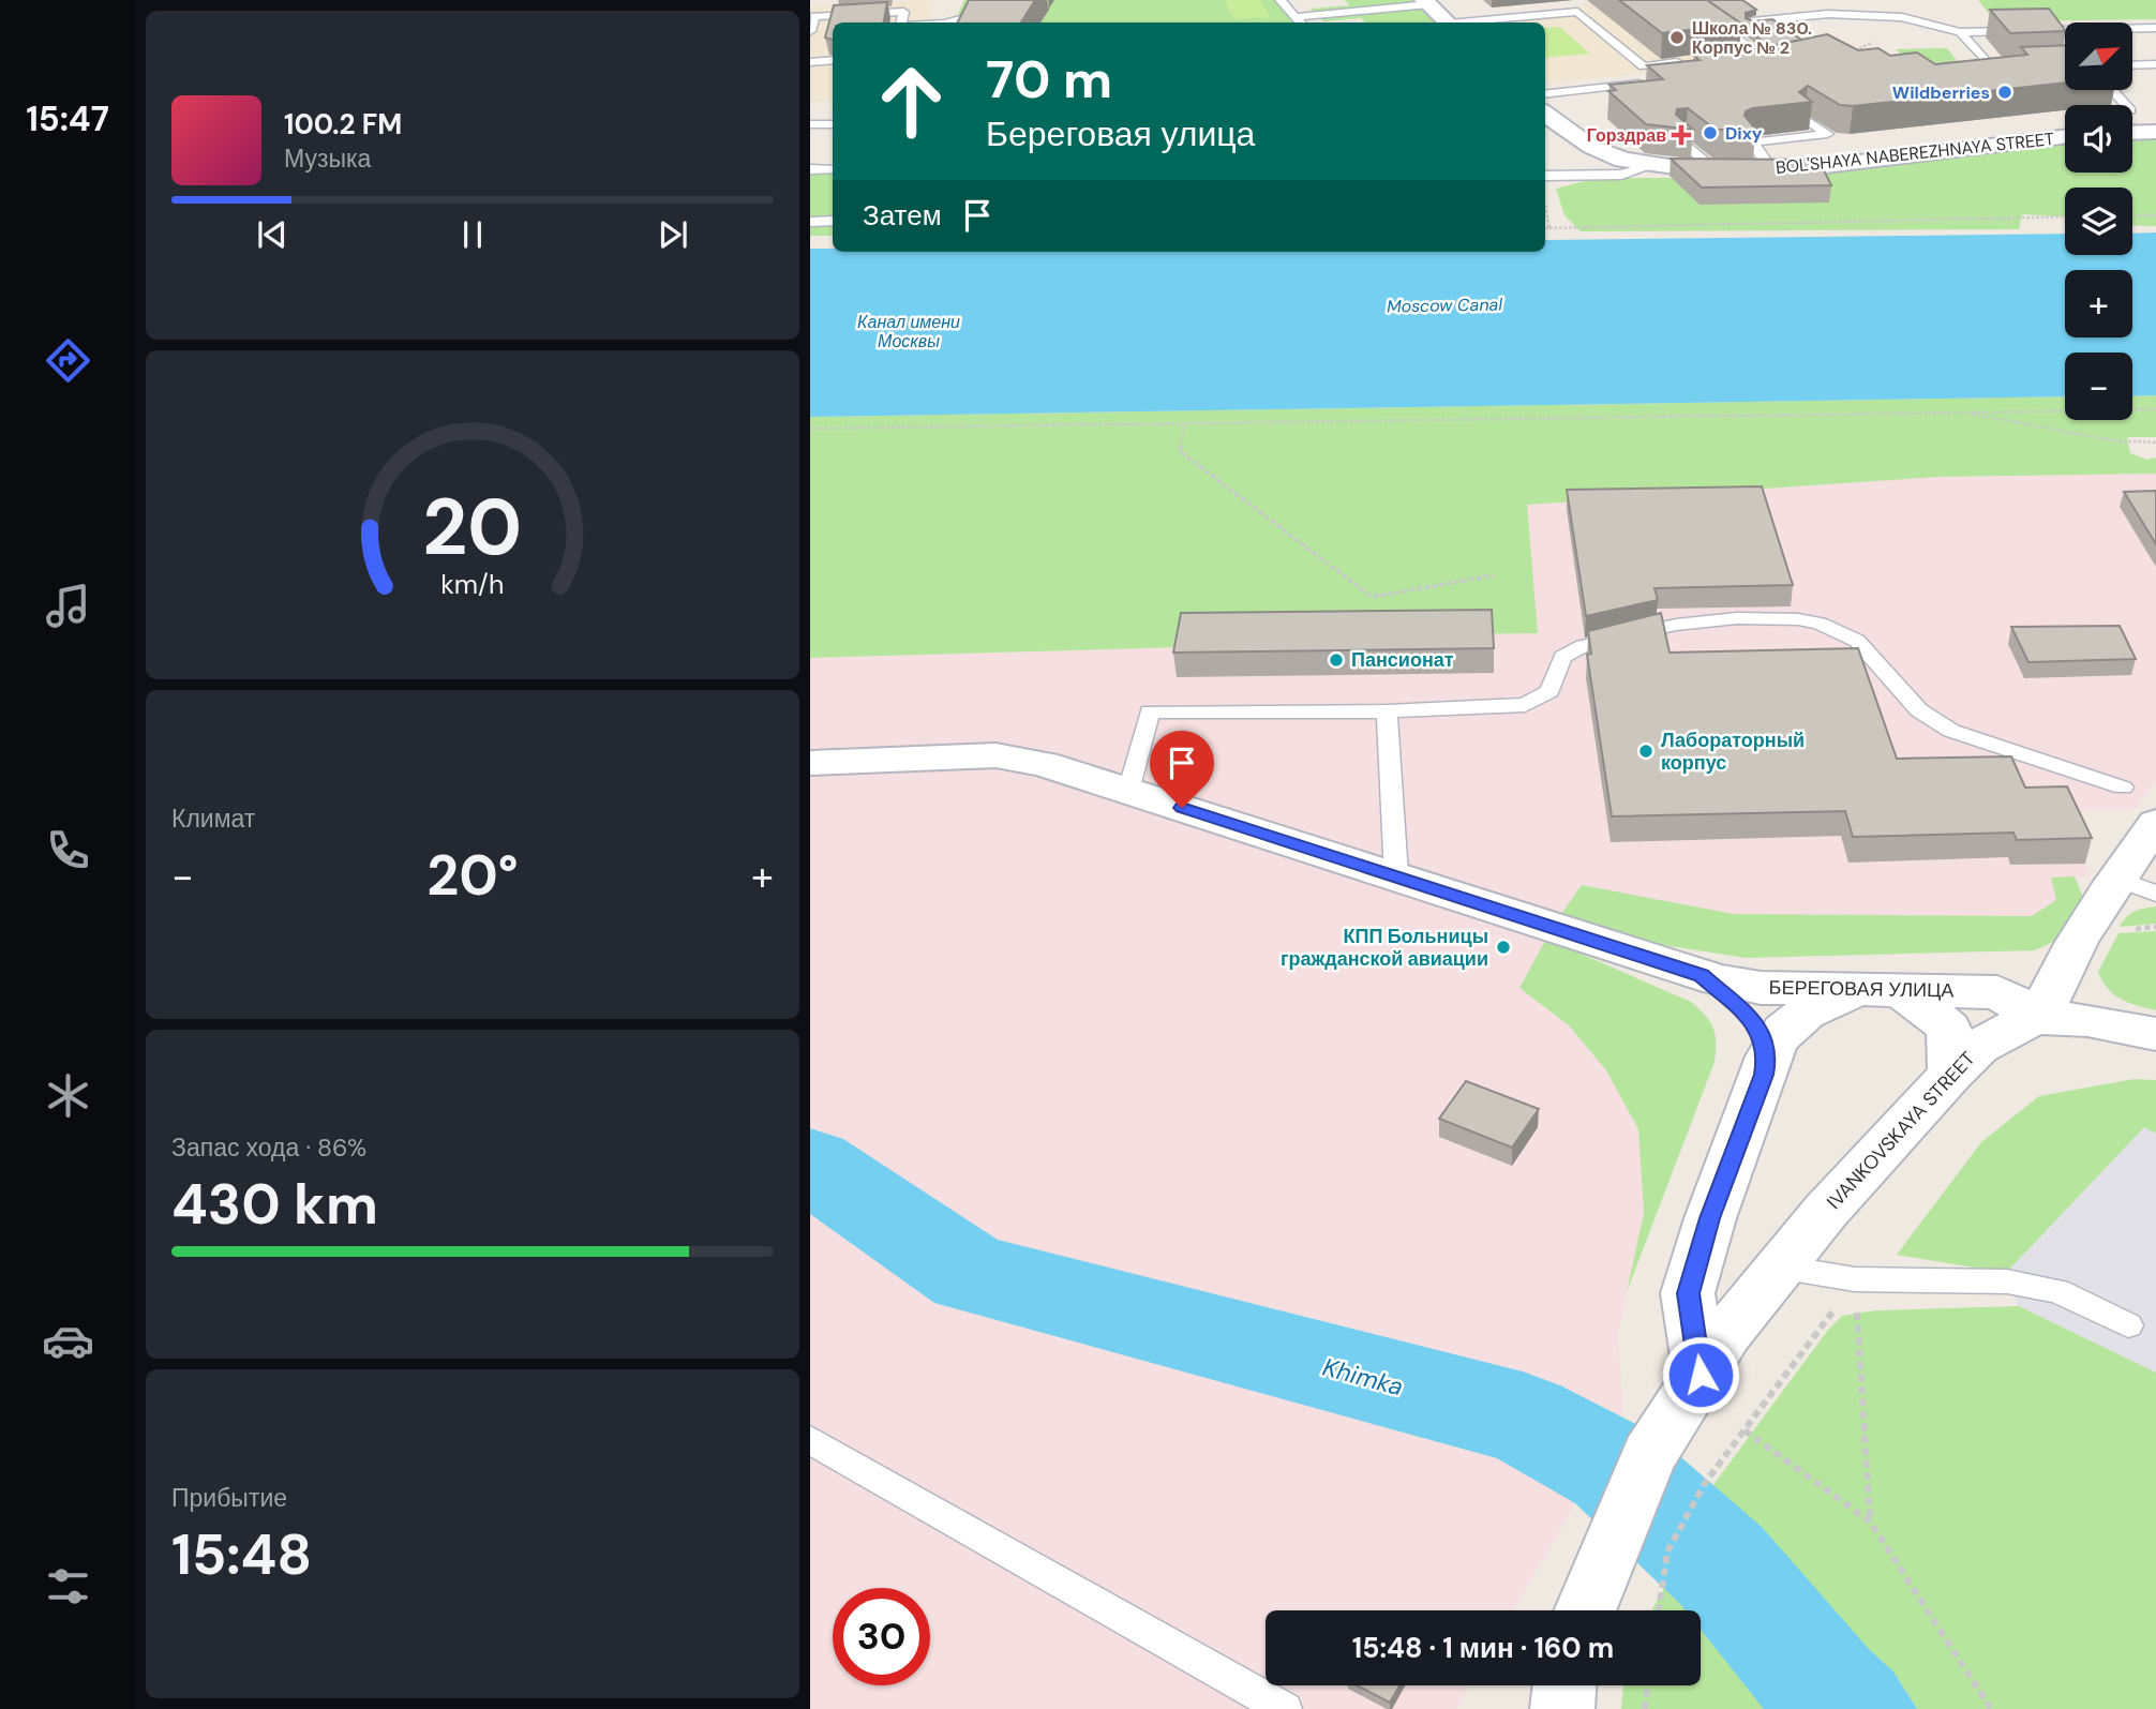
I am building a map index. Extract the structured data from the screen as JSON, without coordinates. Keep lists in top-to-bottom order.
{
  "streets": {
    "street": ["BOL'SHAYA NABEREZHNAYA STREET", "БЕРЕГОВАЯ УЛИЦА", "IVANKOVSKAYA STREET"]
  },
  "crossings": [
    ["БЕРЕГОВАЯ УЛИЦА", "IVANKOVSKAYA STREET"]
  ],
  "water": ["Moscow Canal", "Канал имени Москвы", "Khimka"],
  "places": {
    "other": [
      "Школа № 830. Корпус № 2",
      "Wildberries",
      "Dixy",
      "Пансионат",
      "Лабораторный корпус",
      "КПП Больницы гражданской авиации"
    ],
    "health": ["Горздрав"]
  },
  "north": "top right",
  "page": {
    "tabs": "15:47",
    "map_buttons": ["+", "−"],
    "turn": ["70 m", "Береговая улица"],
    "song": ["100.2 FM", "Музыка"],
    "then": "Затем",
    "tile": [
      "Климат",
      ["Запас хода · 86%", "430 km"],
      ["Прибытие", "15:48"]
    ],
    "heat": ["−", "20°", "+"],
    "limit": "30",
    "trip": "15:48 · 1 мин · 160 m",
    "gauge": ["20", "km/h"]
  }
}
